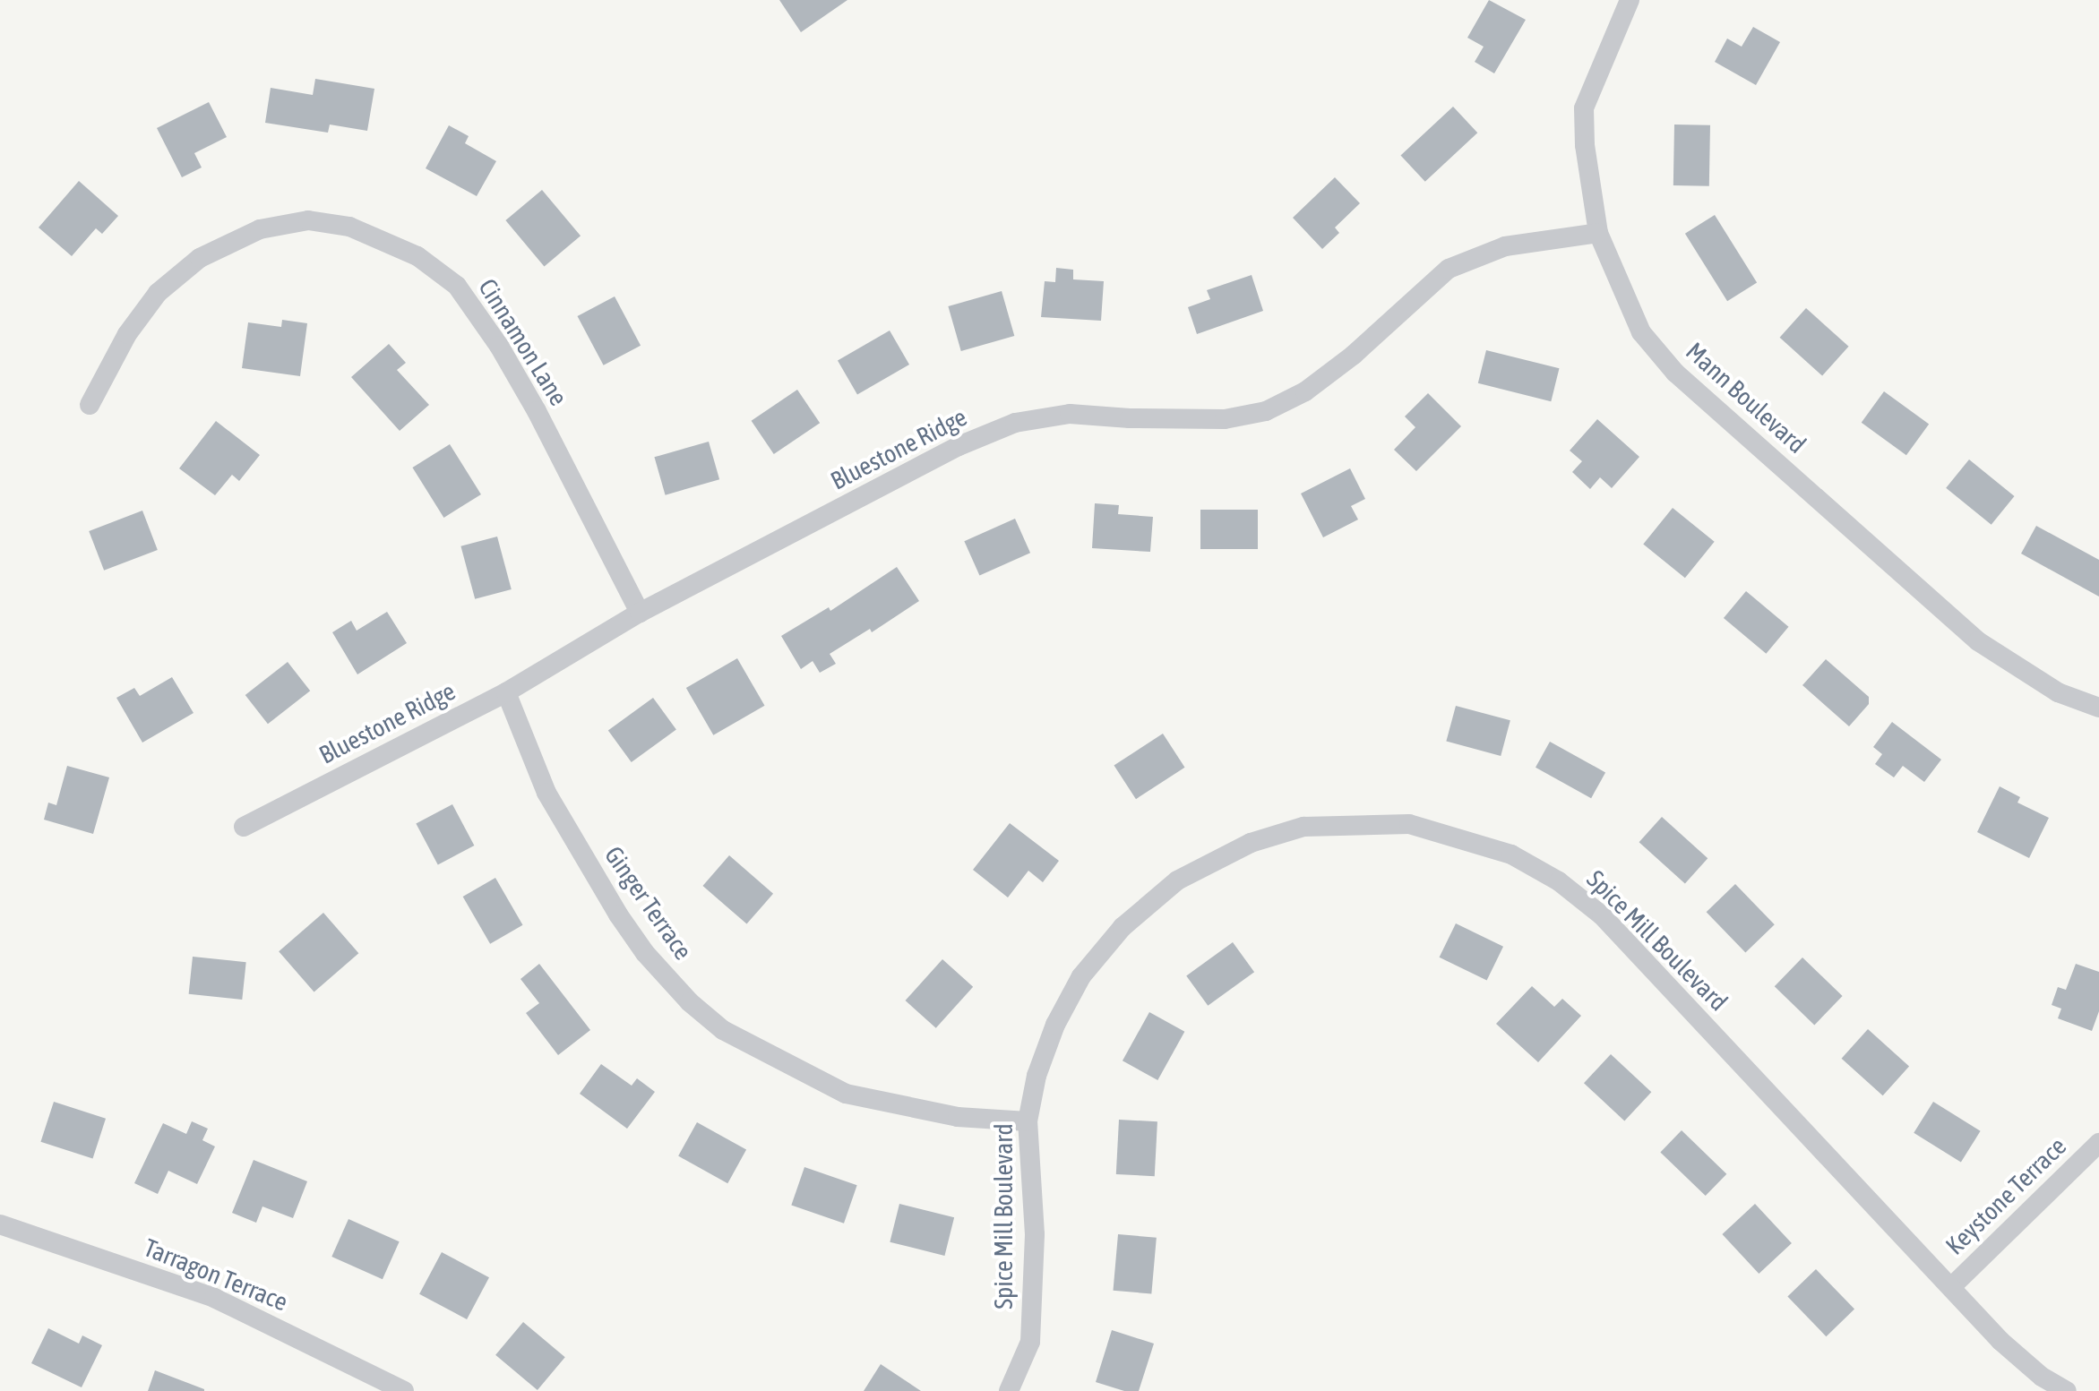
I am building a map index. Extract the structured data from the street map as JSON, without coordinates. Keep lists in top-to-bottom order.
{
  "streets": {
    "street": [
      "Cinnamon Lane",
      "Mann Boulevard",
      "Bluestone Ridge",
      "Ginger Terrace",
      "Spice Mill Boulevard",
      "Keystone Terrace",
      "Tarragon Terrace"
    ]
  },
  "crossings": [
    ["Cinnamon Lane", "Bluestone Ridge"],
    ["Mann Boulevard", "Bluestone Ridge"],
    ["Bluestone Ridge", "Ginger Terrace"],
    ["Ginger Terrace", "Spice Mill Boulevard"],
    ["Spice Mill Boulevard", "Keystone Terrace"]
  ]
}
